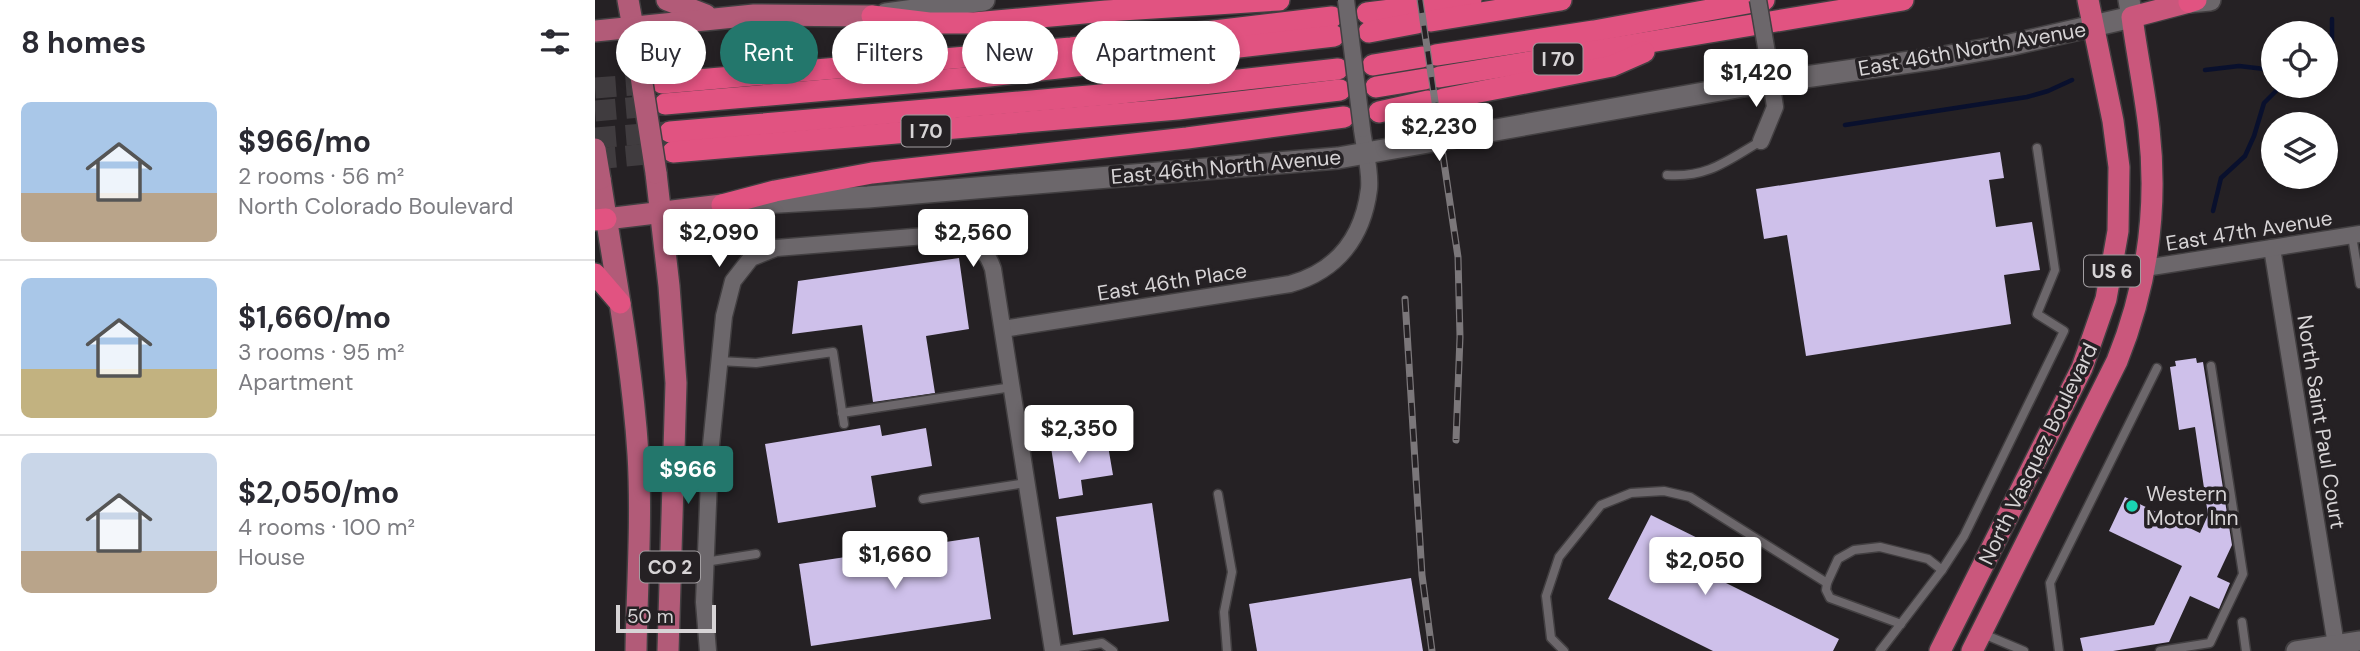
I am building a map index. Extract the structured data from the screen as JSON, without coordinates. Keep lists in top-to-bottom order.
{
  "streets": {
    "highway": [
      "East 46th North Avenue",
      "I 70",
      "US 6",
      "North Vasquez Boulevard"
    ],
    "main road": ["CO 2"],
    "street": ["East 47th Avenue", "East 46th Place", "North Saint Paul Court"]
  },
  "crossings": [
    ["East 46th North Avenue", "East 46th Place"],
    ["East 46th North Avenue", "North Vasquez Boulevard"],
    ["East 46th North Avenue", "CO 2"],
    ["East 47th Avenue", "North Saint Paul Court"],
    ["East 47th Avenue", "North Vasquez Boulevard"]
  ],
  "places": ["Western Motor Inn"],
  "scale_bar": "50 m",
  "page": {
    "heading": "8 homes",
    "chip": [
      "Buy",
      "Rent",
      "Filters",
      "New",
      "Apartment"
    ],
    "price": [
      "$1,420",
      "$2,230",
      "$2,090",
      "$2,560",
      "$2,350",
      "$966",
      "$1,660",
      "$2,050"
    ],
    "list": [
      {
        "name": "$966/mo",
        "note": "2 rooms · 56 m² · North Colorado Boulevard"
      },
      {
        "name": "$1,660/mo",
        "note": "3 rooms · 95 m² · Apartment"
      },
      {
        "name": "$2,050/mo",
        "note": "4 rooms · 100 m² · House"
      }
    ],
    "scale": "50 m"
  }
}
